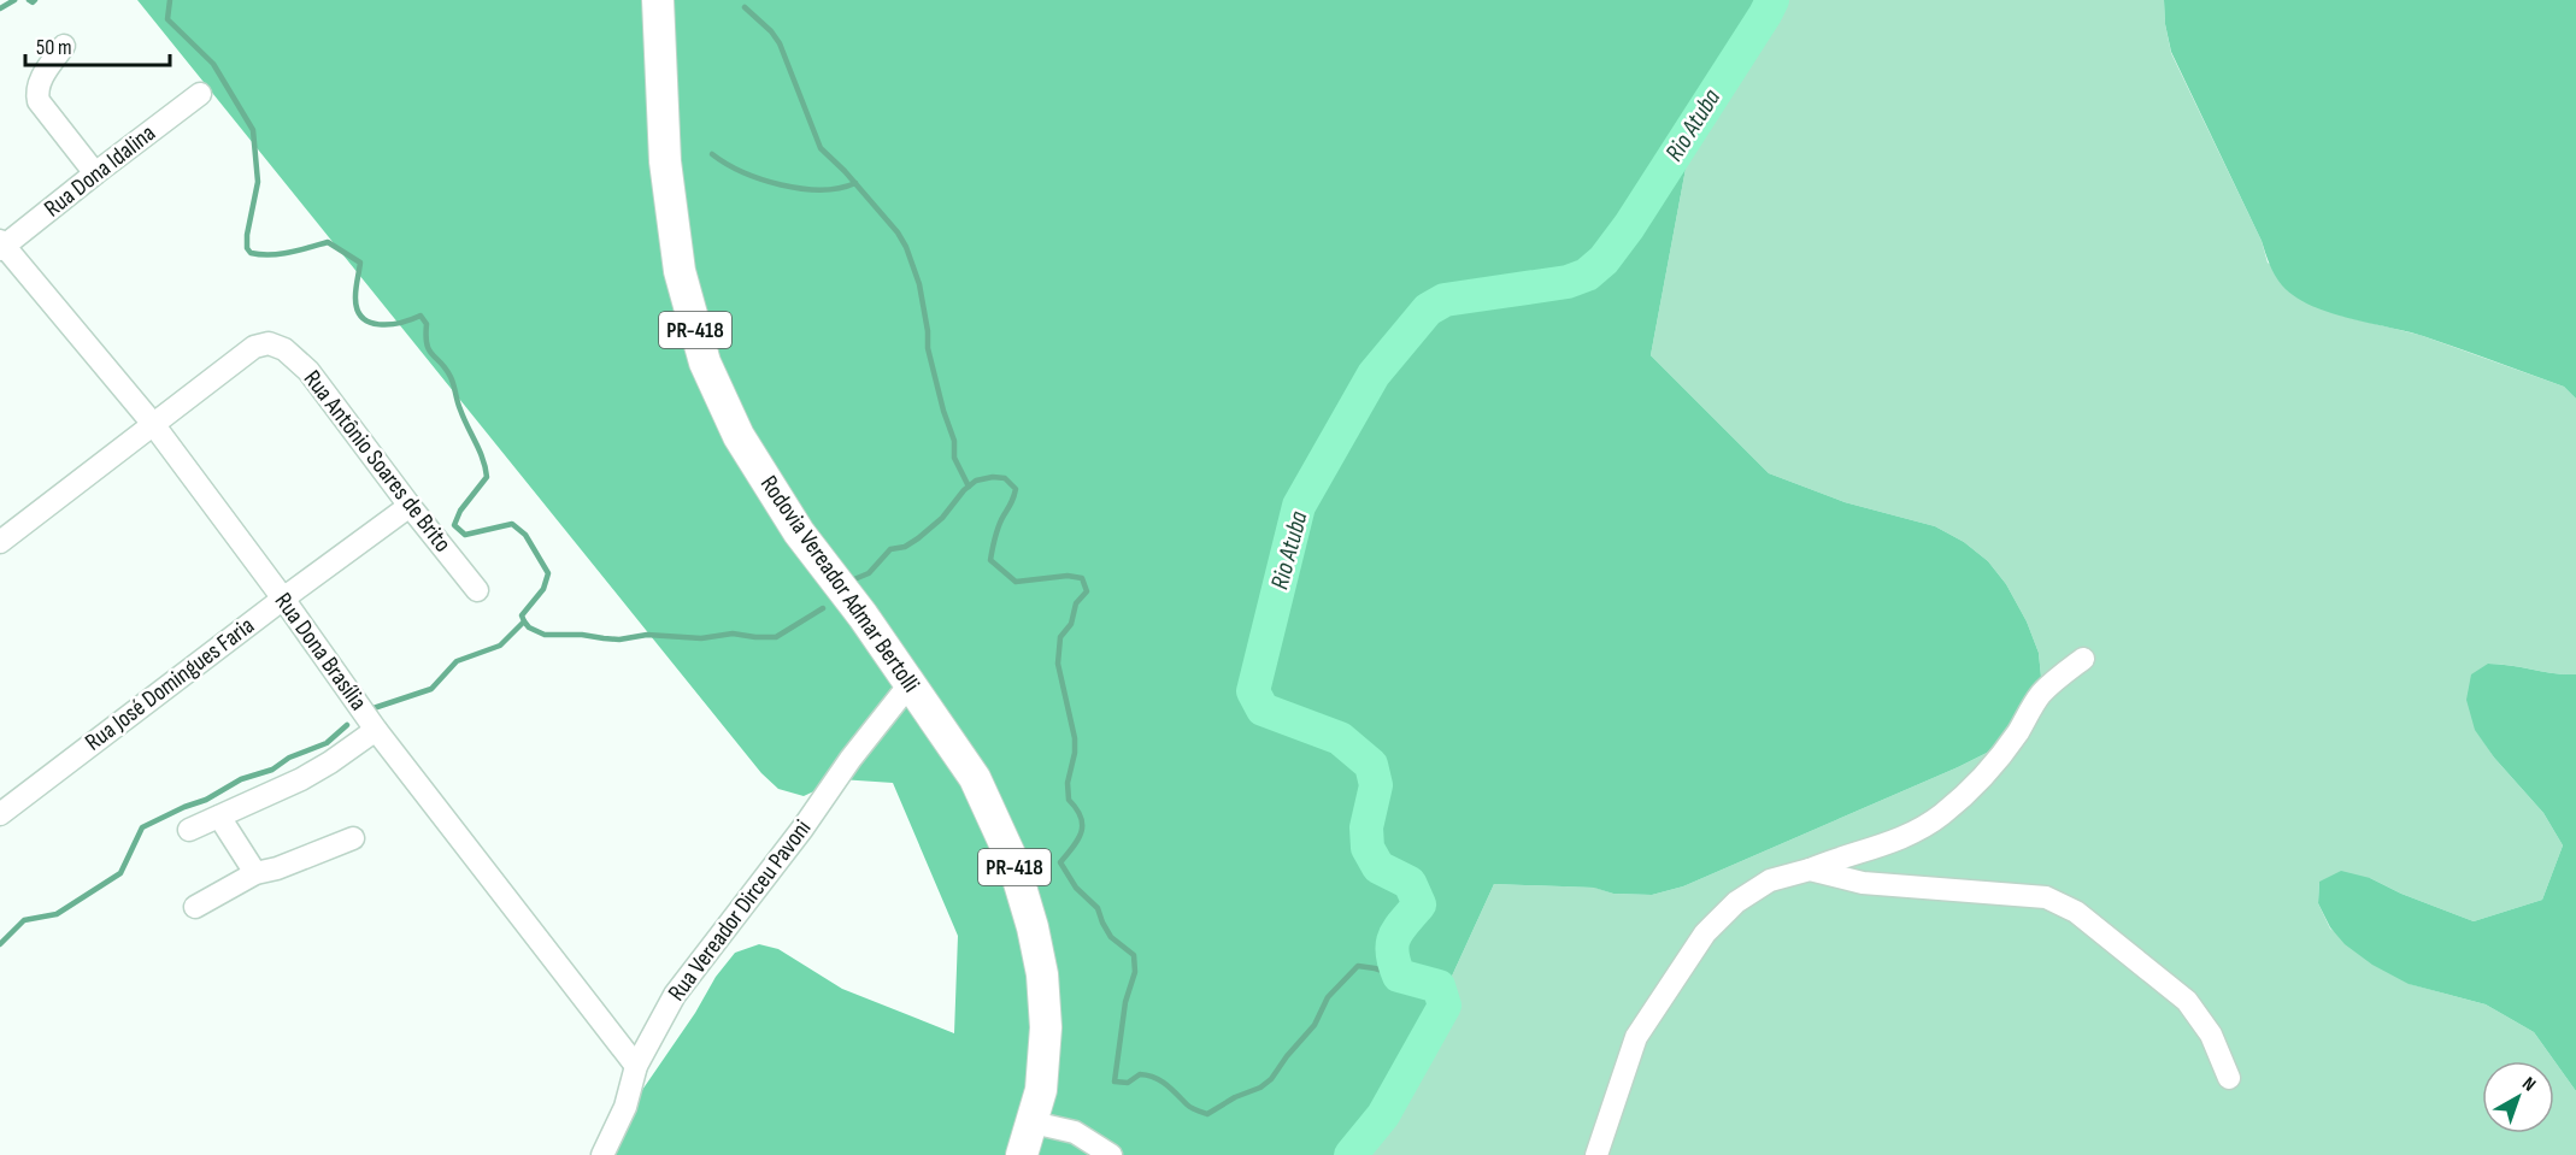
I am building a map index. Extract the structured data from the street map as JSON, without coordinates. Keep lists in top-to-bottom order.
{
  "streets": {
    "highway": ["PR-418", "Rodovia Vereador Admar Bertolli"],
    "street": [
      "Rua Dona Idalina",
      "Rua Antônio Soares de Brito",
      "Rua Dona Brasília",
      "Rua José Domingues Faria",
      "Rua Vereador Dirceu Pavoni"
    ]
  },
  "crossings": [
    ["Rua Dona Idalina", "Rua Dona Brasília"],
    ["Rua Antônio Soares de Brito", "Rua Dona Brasília"],
    ["Rua Antônio Soares de Brito", "Rua José Domingues Faria"],
    ["Rodovia Vereador Admar Bertolli", "Rua Vereador Dirceu Pavoni"],
    ["Rua Dona Brasília", "Rua José Domingues Faria"],
    ["Rua Dona Brasília", "Rua Vereador Dirceu Pavoni"]
  ],
  "water": ["Rio Atuba"],
  "scale_bar": "50 m",
  "north": "top right"
}
